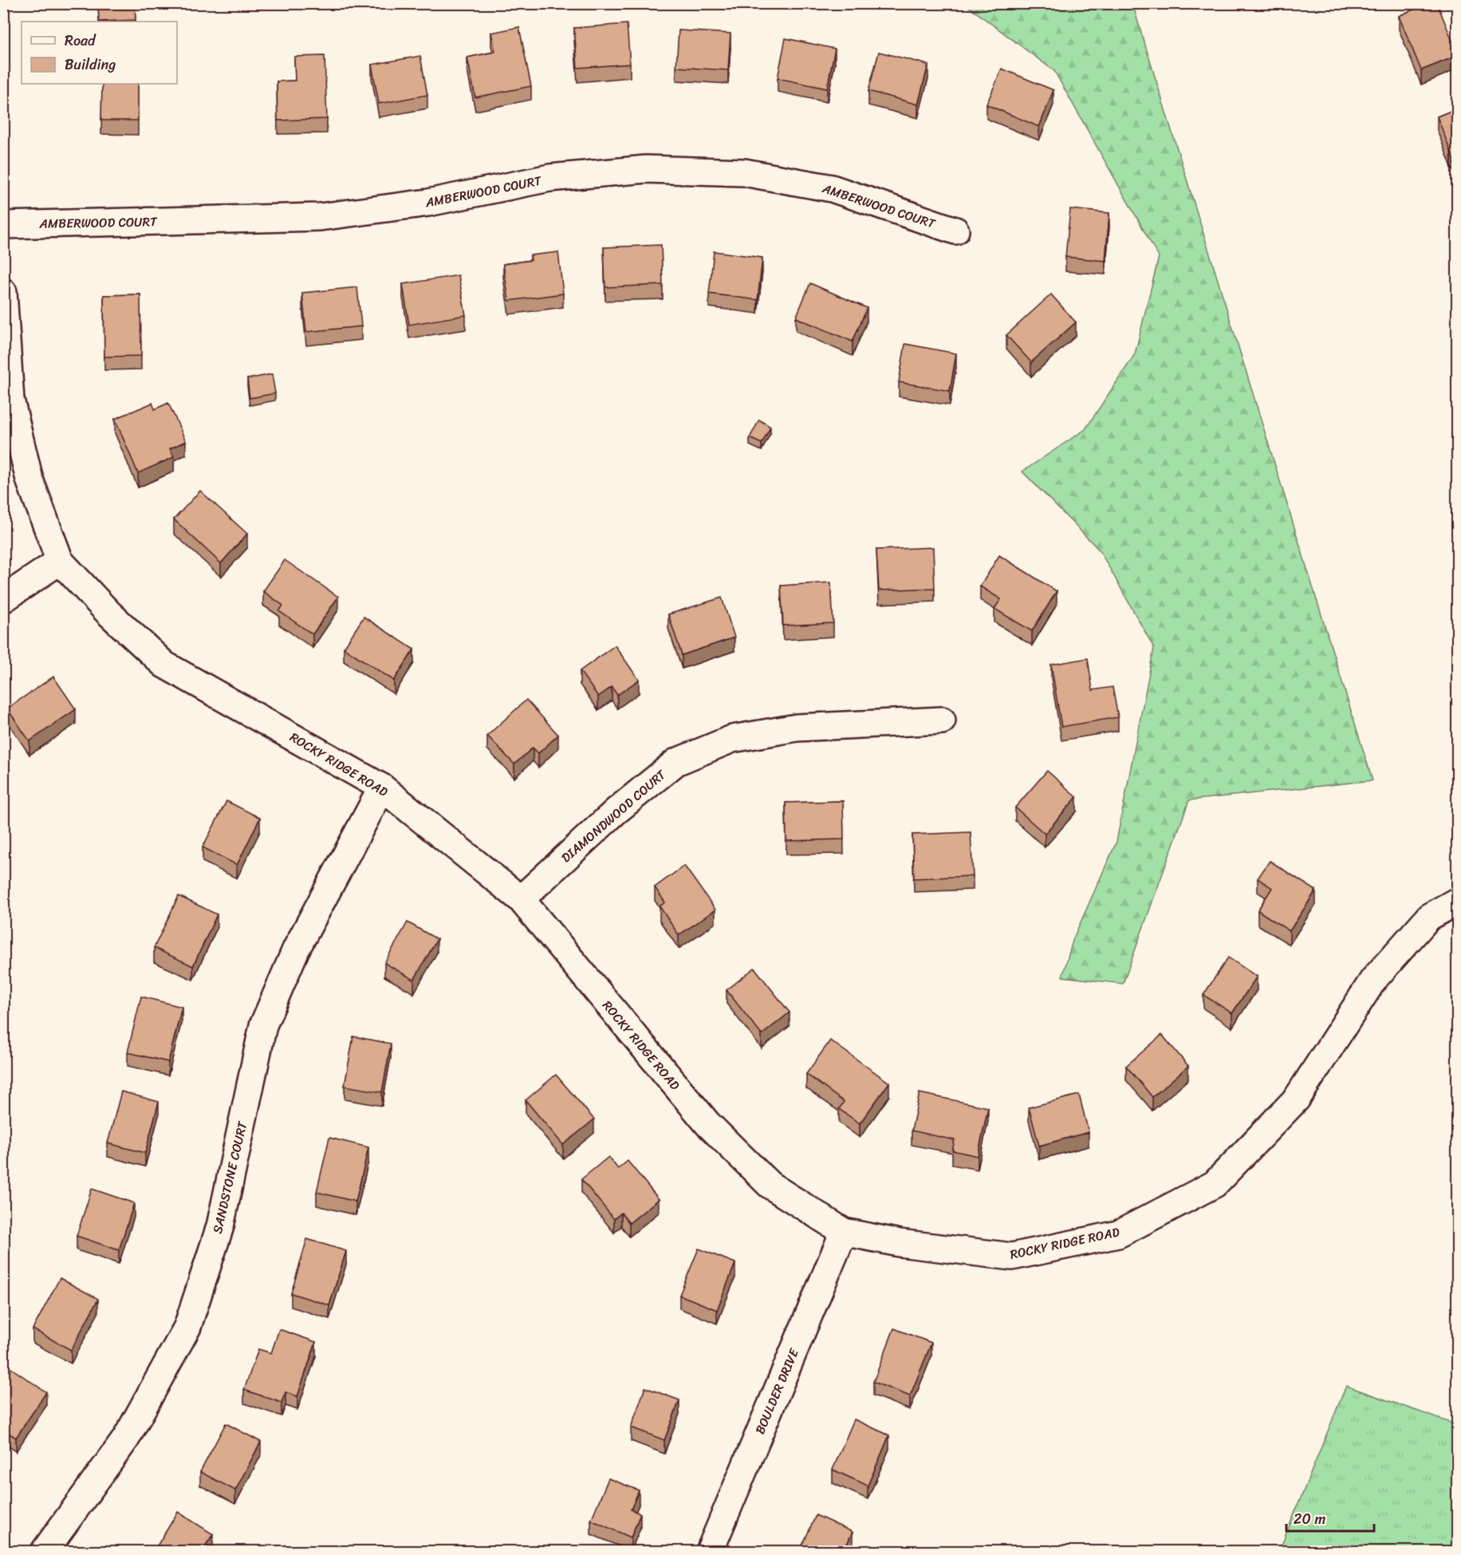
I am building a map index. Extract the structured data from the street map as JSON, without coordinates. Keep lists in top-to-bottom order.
{
  "streets": {
    "street": [
      "AMBERWOOD COURT",
      "ROCKY RIDGE ROAD",
      "DIAMONDWOOD COURT",
      "SANDSTONE COURT",
      "BOULDER DRIVE"
    ]
  },
  "crossings": [
    ["ROCKY RIDGE ROAD", "DIAMONDWOOD COURT"],
    ["ROCKY RIDGE ROAD", "SANDSTONE COURT"],
    ["ROCKY RIDGE ROAD", "BOULDER DRIVE"]
  ],
  "legend": ["Road", "Building"],
  "scale_bar": "20 m"
}
